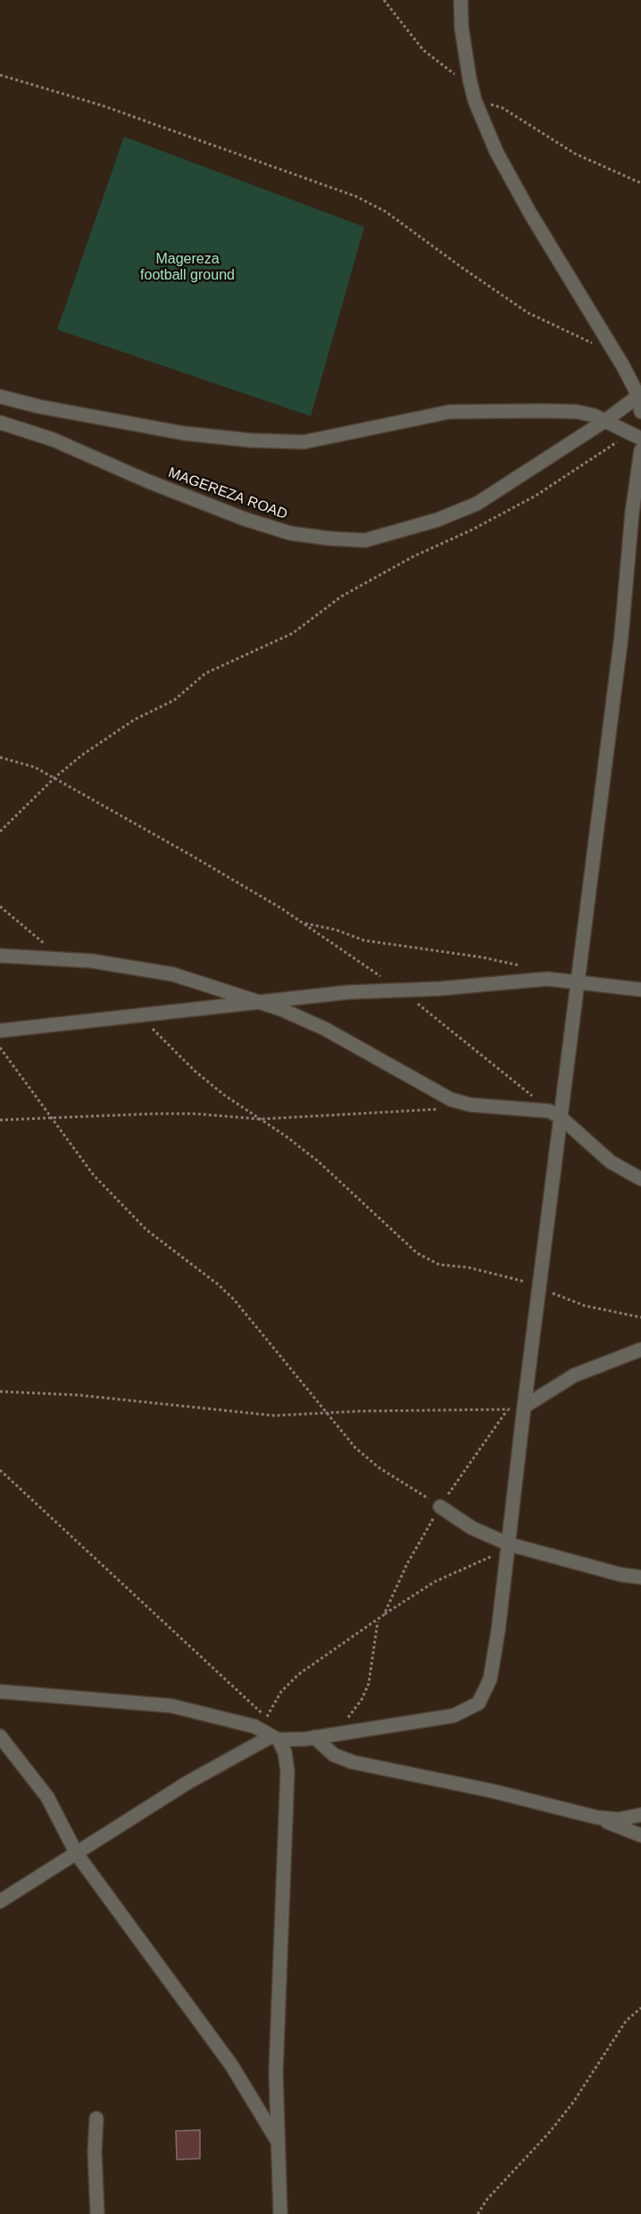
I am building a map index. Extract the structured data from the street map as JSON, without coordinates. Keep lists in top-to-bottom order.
{
  "streets": {
    "street": ["MAGEREZA ROAD"]
  },
  "parks": ["Magereza football ground"]
}
